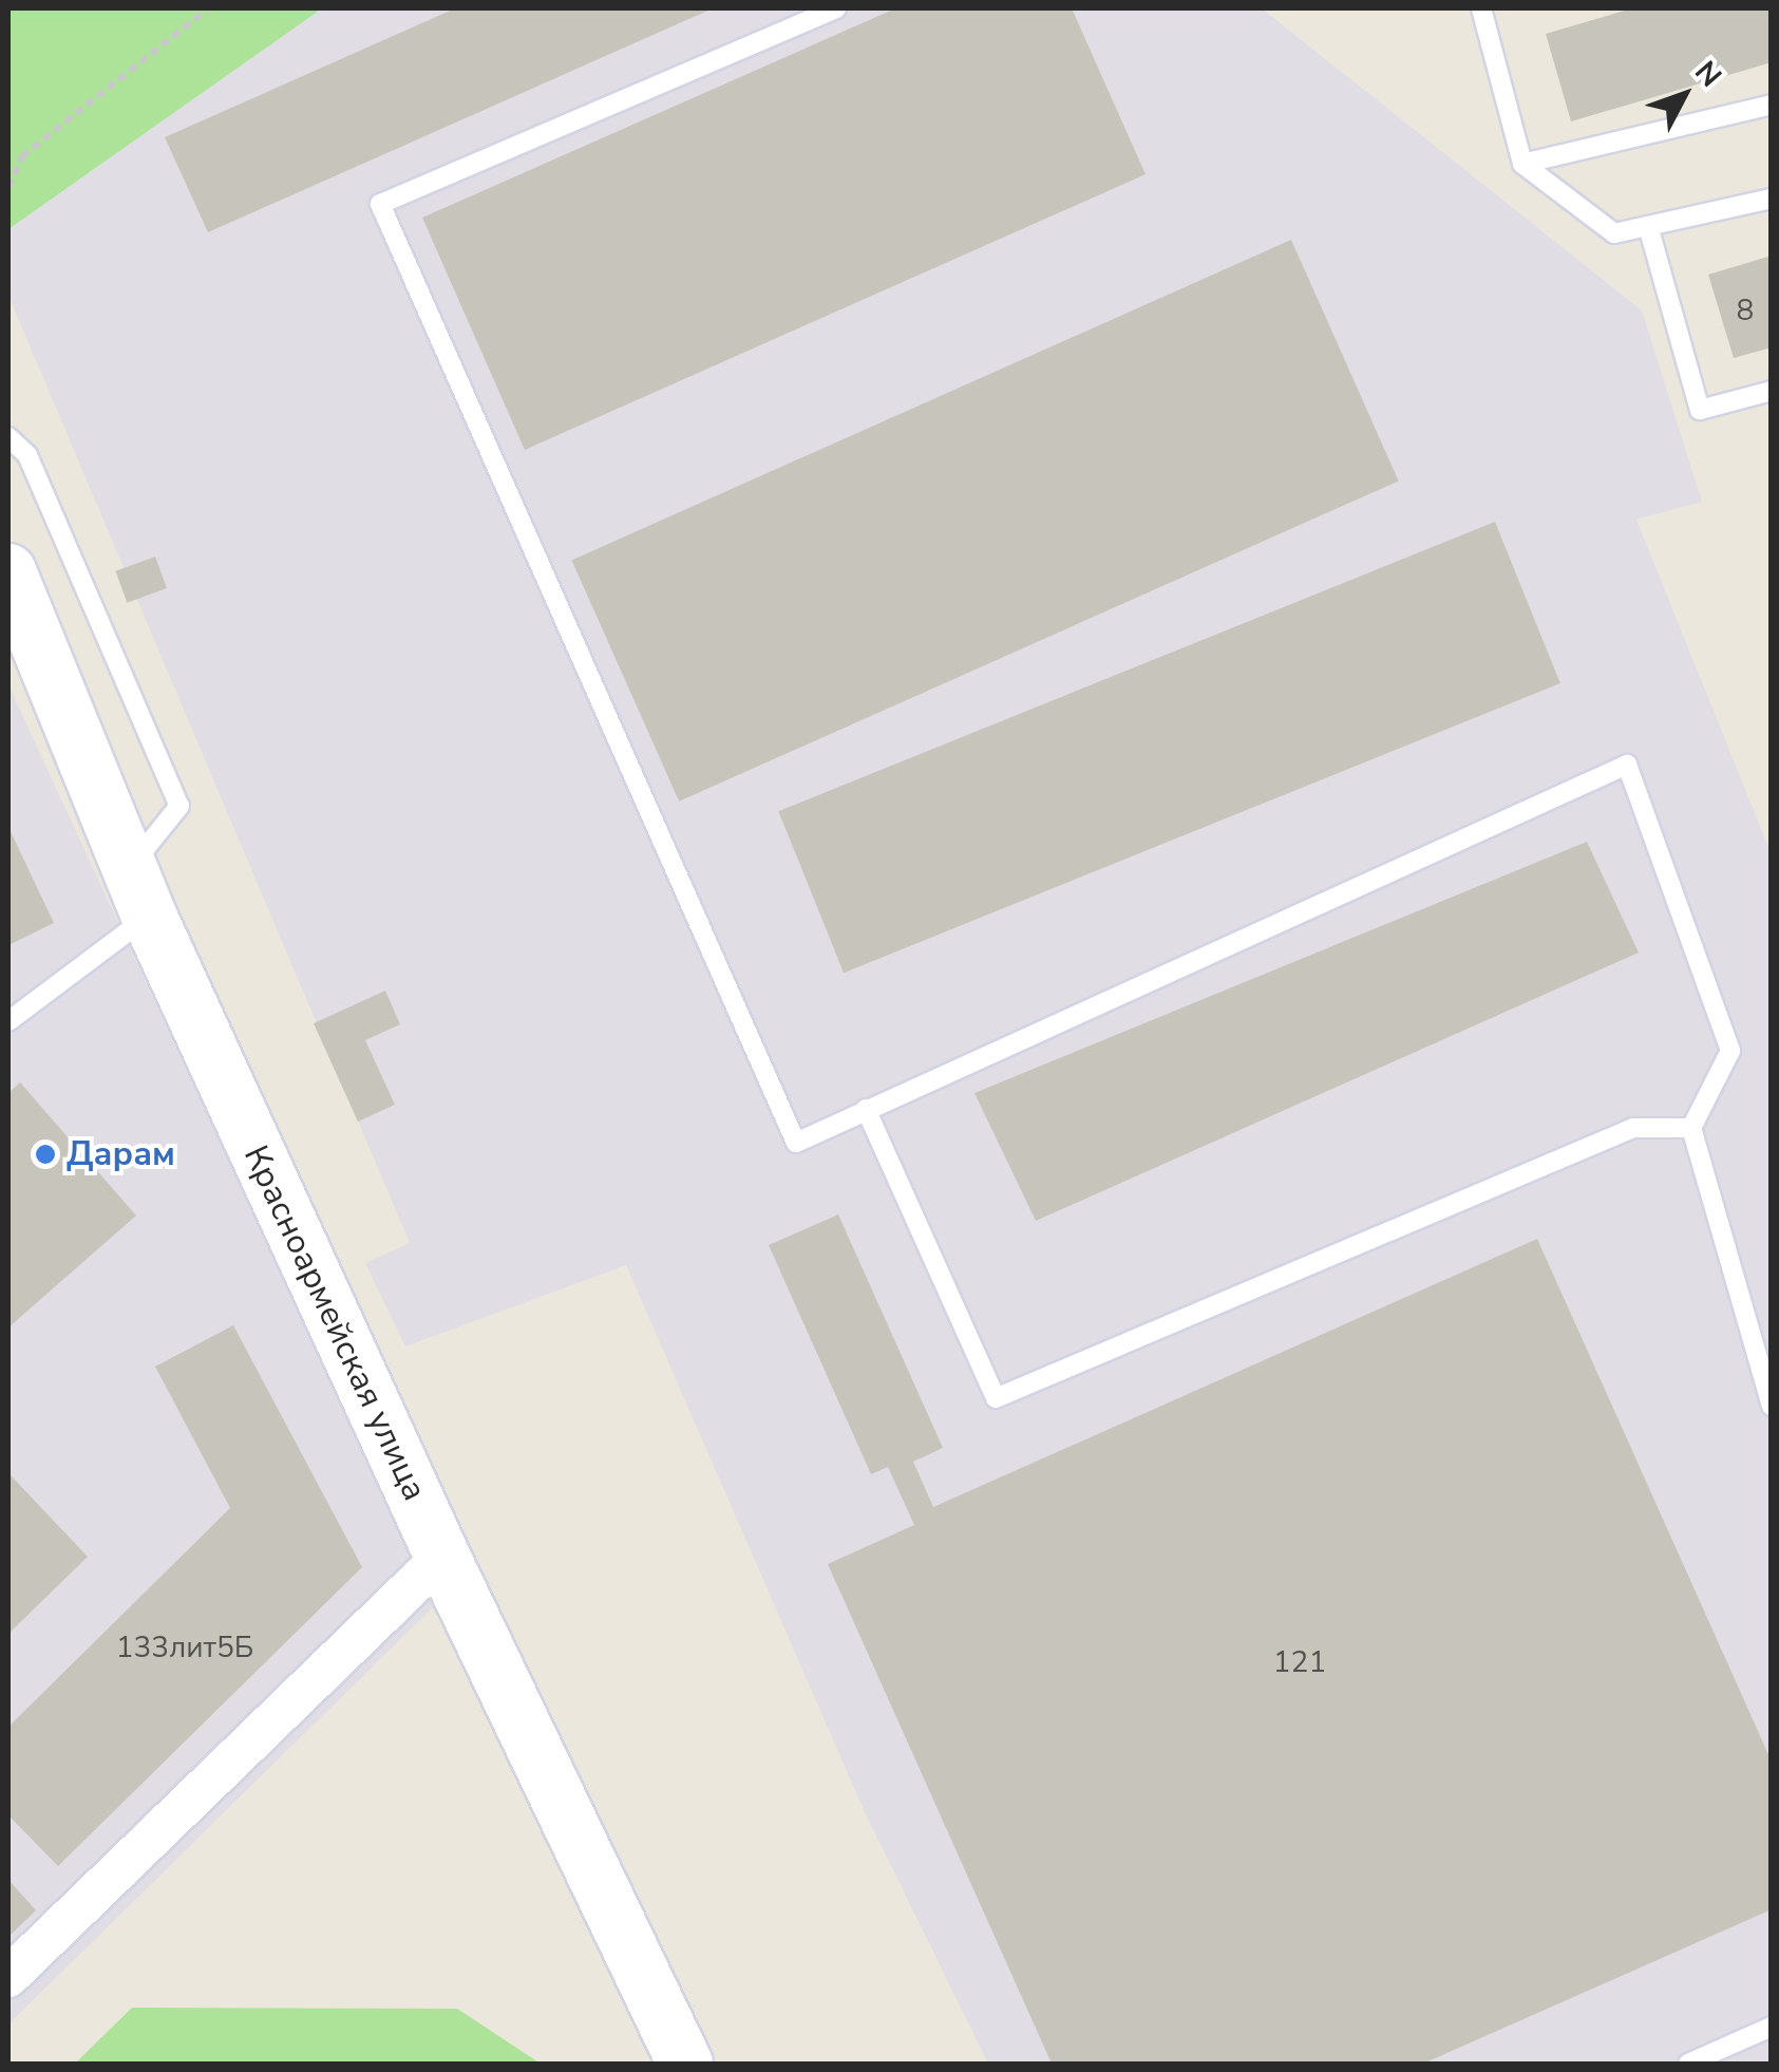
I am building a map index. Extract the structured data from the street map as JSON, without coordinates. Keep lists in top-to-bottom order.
{
  "streets": {
    "street": ["Красноармейская улица"]
  },
  "places": ["Дарам"],
  "house_numbers": ["8", "133лит5Б", "121"],
  "north": "top right"
}
